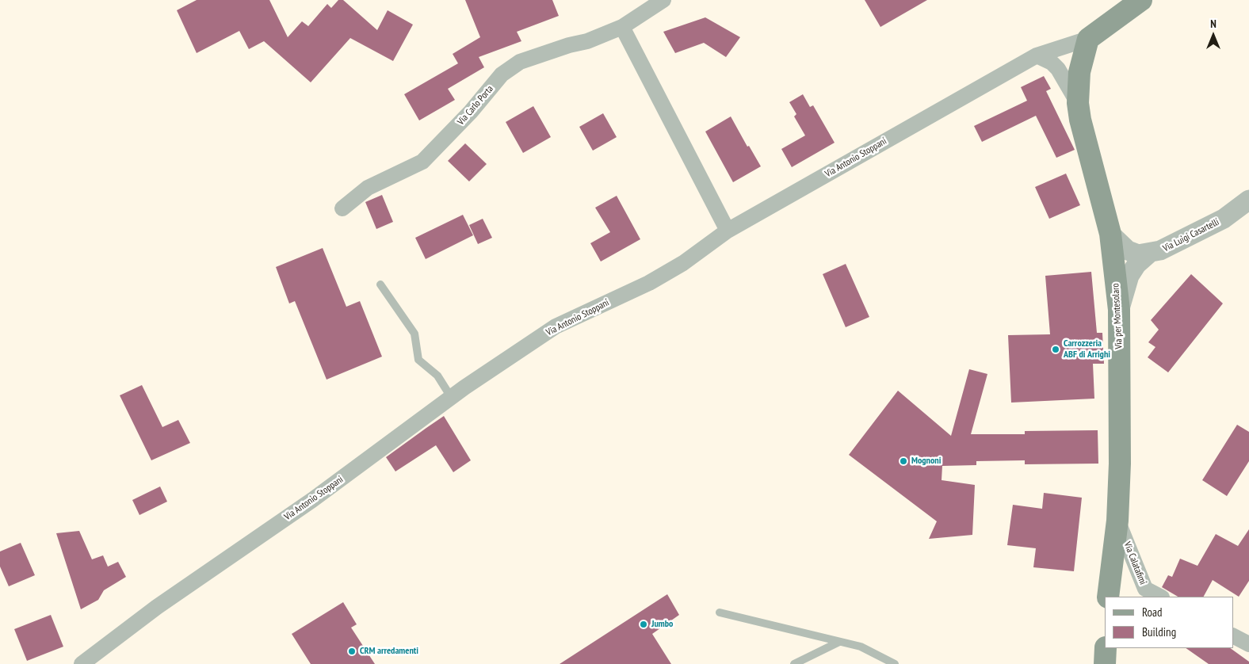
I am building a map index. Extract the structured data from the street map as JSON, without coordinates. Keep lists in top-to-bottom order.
{
  "streets": {
    "main road": ["Via per Montesolaro"],
    "street": [
      "Via Carlo Porta",
      "Via Antonio Stoppani",
      "Via Luigi Casartelli",
      "Via Calatafimi"
    ]
  },
  "crossings": [
    ["Via Antonio Stoppani", "Via per Montesolaro"],
    ["Via Luigi Casartelli", "Via per Montesolaro"],
    ["Via per Montesolaro", "Via Calatafimi"]
  ],
  "places": [
    "Carrozzeria ABF di Arrighi",
    "Mognoni",
    "Jumbo",
    "CRM arredamenti"
  ],
  "legend": ["Road", "Building"],
  "north": "top"
}
